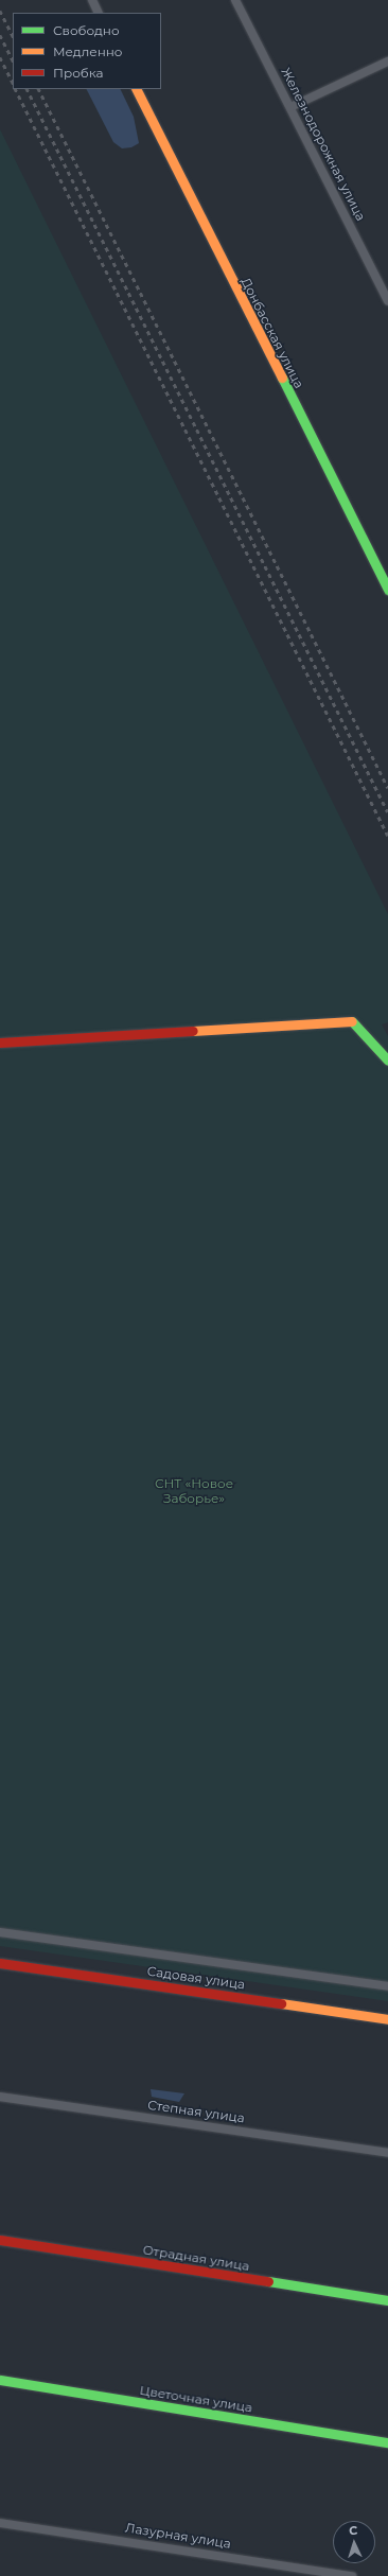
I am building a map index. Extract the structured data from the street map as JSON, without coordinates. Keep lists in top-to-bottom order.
{
  "streets": {
    "street": [
      "Железнодорожная улица",
      "Донбасская улица",
      "Садовая улица",
      "Степная улица",
      "Отрадная улица",
      "Цветочная улица",
      "Лазурная улица"
    ]
  },
  "parks": ["СНТ «Новое Заборье»"],
  "legend": ["Свободно", "Медленно", "Пробка"],
  "north": "top"
}
